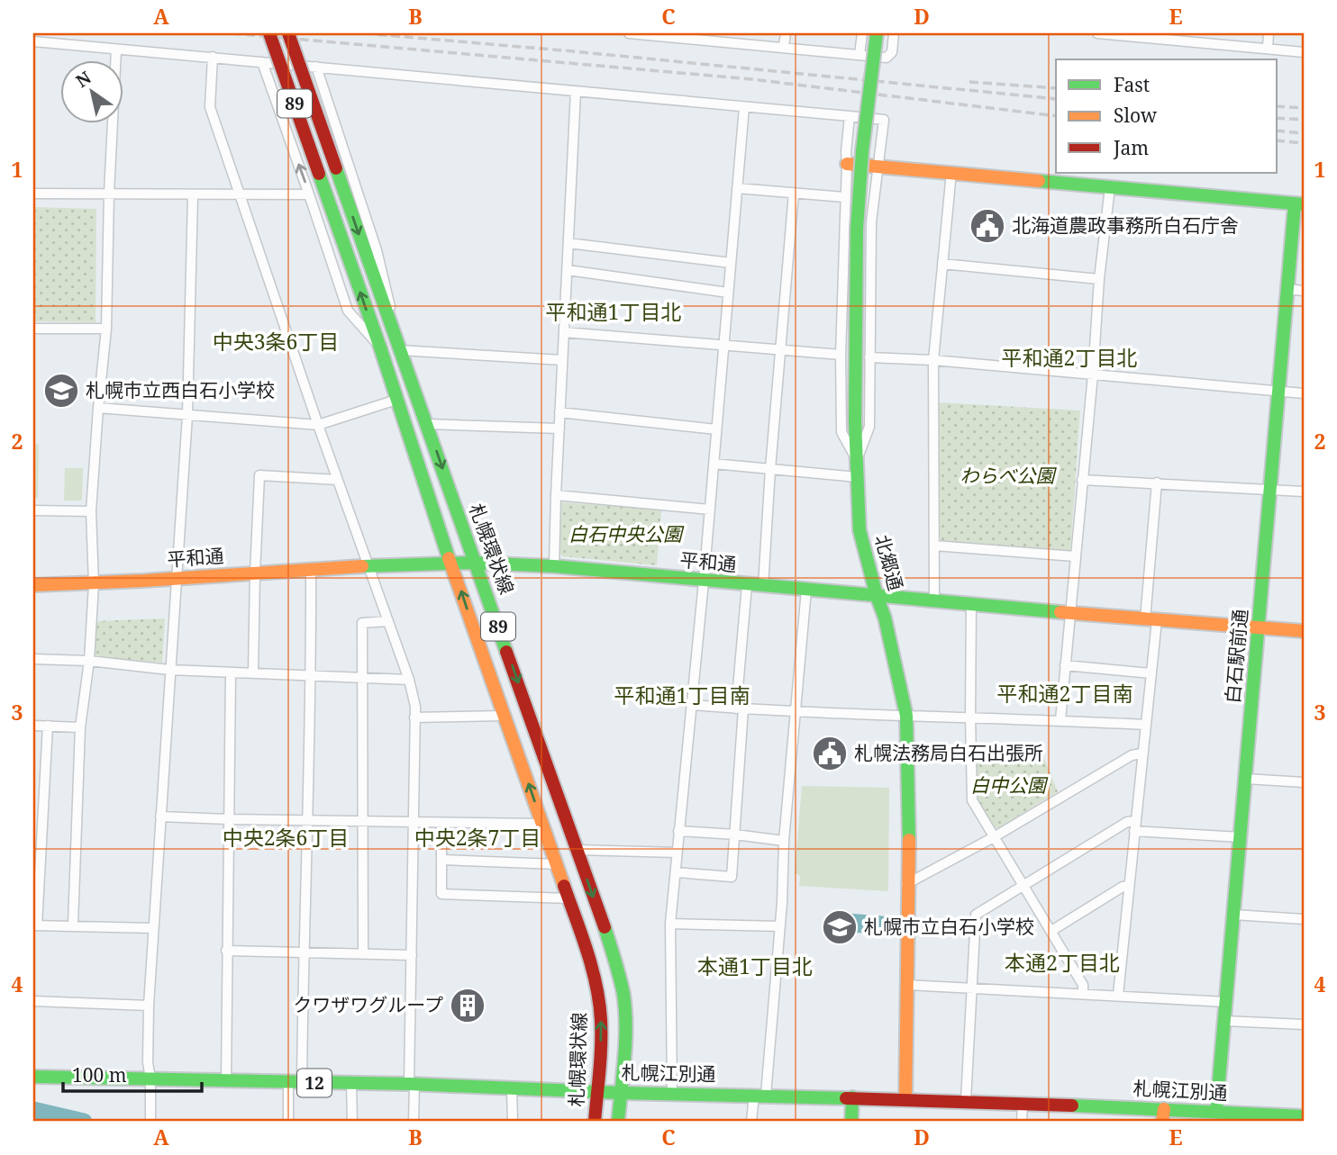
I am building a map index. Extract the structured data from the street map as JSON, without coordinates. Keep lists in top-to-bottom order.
{
  "streets": {
    "main road": [
      "89",
      "札幌環状線",
      "平和通",
      "北郷通",
      "白石駅前通",
      "札幌江別通",
      "12"
    ]
  },
  "crossings": [
    ["札幌環状線", "平和通"],
    ["札幌環状線", "札幌江別通"],
    ["平和通", "北郷通"],
    ["平和通", "白石駅前通"],
    ["北郷通", "札幌江別通"],
    ["白石駅前通", "札幌江別通"]
  ],
  "districts": [
    "平和通1丁目北",
    "中央3条6丁目",
    "平和通2丁目北",
    "平和通2丁目南",
    "平和通1丁目南",
    "中央2条6丁目",
    "中央2条7丁目",
    "本通2丁目北",
    "本通1丁目北"
  ],
  "parks": ["わらべ公園", "白石中央公園", "白中公園"],
  "places": {
    "public building": ["北海道農政事務所白石庁舎", "札幌法務局白石出張所"],
    "school or university": ["札幌市立西白石小学校", "札幌市立白石小学校"],
    "building": ["クワザワグループ"]
  },
  "legend": ["Fast", "Slow", "Jam"],
  "scale_bar": "100 m",
  "north": "top left",
  "grid": {
    "columns": [
      "A",
      "B",
      "C",
      "D",
      "E"
    ],
    "rows": [
      "1",
      "2",
      "3",
      "4"
    ]
  }
}
